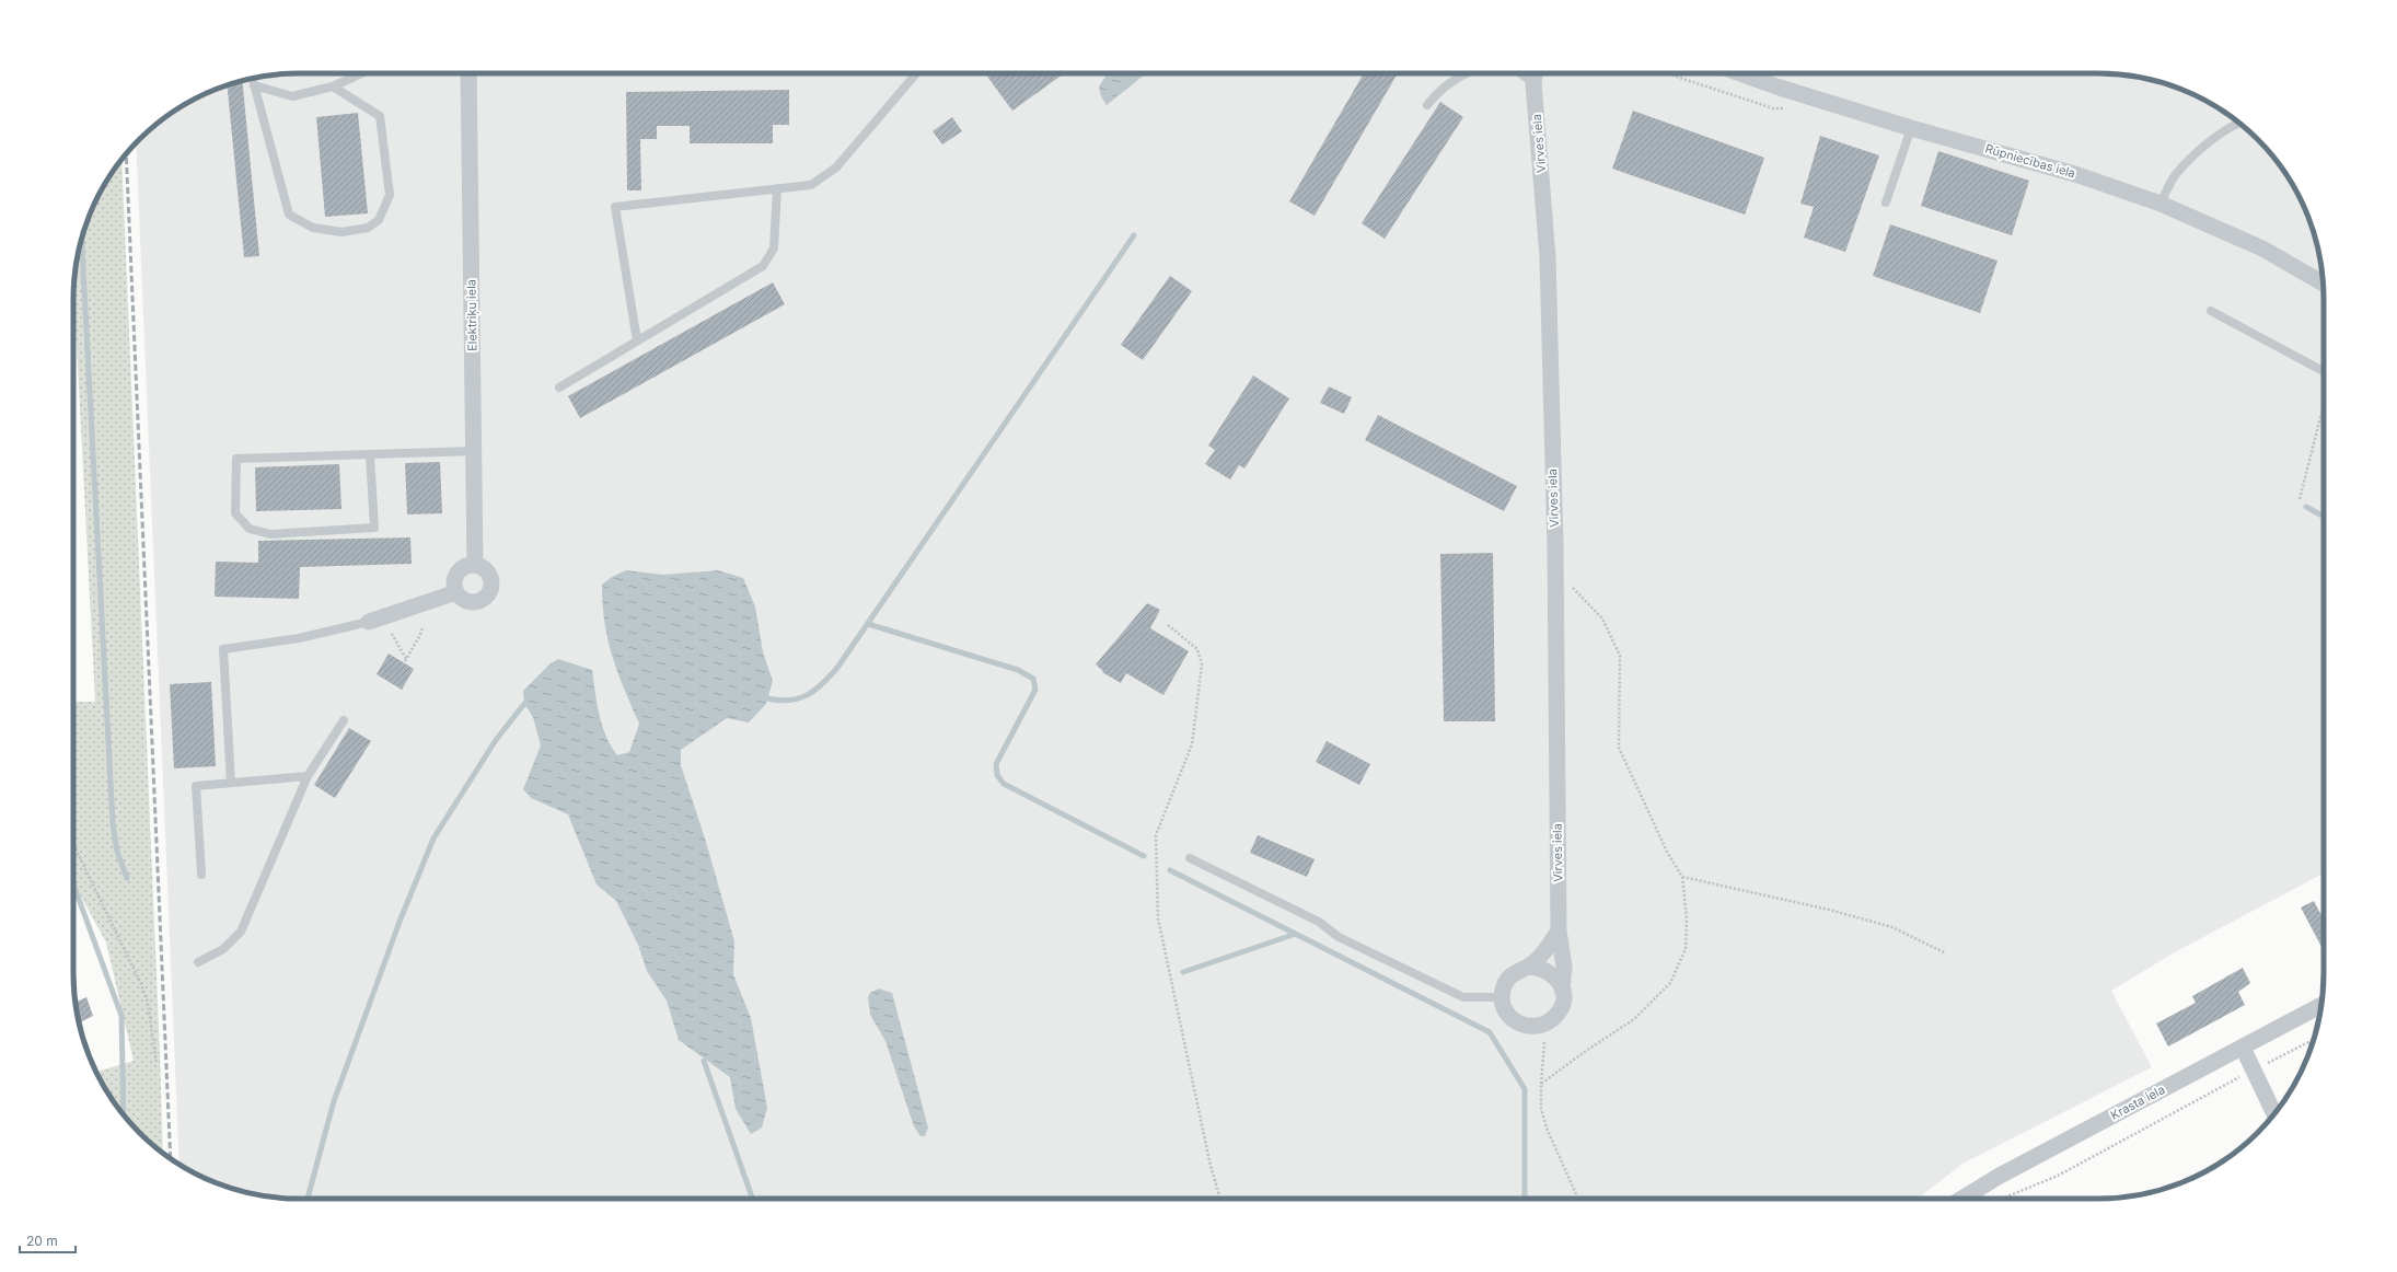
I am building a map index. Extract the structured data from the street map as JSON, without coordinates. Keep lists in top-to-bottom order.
{
  "streets": {
    "street": [
      "Virves iela",
      "Rūpniecības iela",
      "Elektriķu iela",
      "Krasta iela"
    ]
  },
  "scale_bar": "20 m"
}
